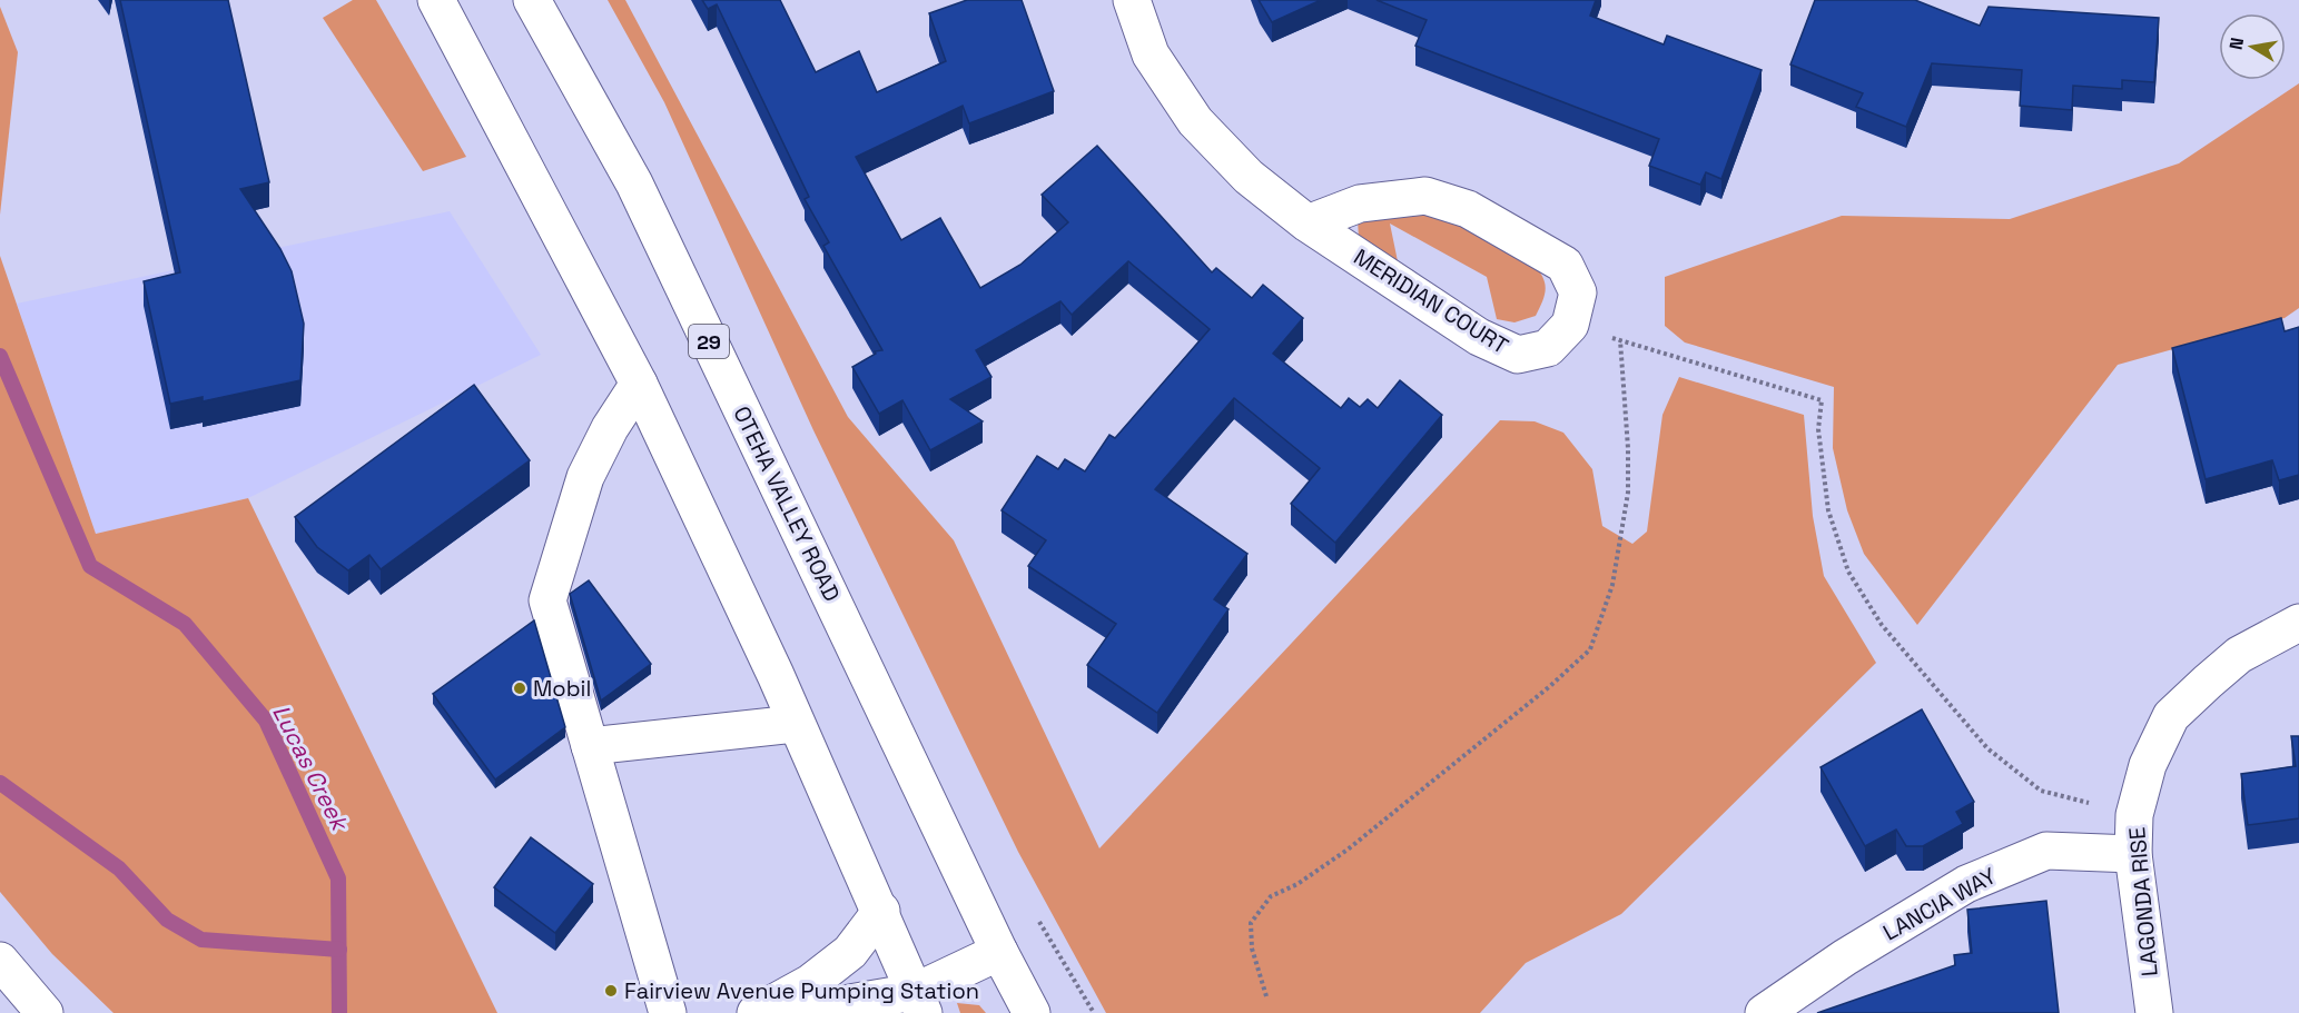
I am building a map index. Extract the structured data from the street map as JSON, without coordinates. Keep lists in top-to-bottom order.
{
  "streets": {
    "street": [
      "MERIDIAN COURT",
      "29",
      "OTEHA VALLEY ROAD",
      "LAGONDA RISE",
      "LANCIA WAY"
    ]
  },
  "crossings": [
    ["LAGONDA RISE", "LANCIA WAY"]
  ],
  "water": ["Lucas Creek"],
  "places": ["Mobil", "Fairview Avenue Pumping Station"],
  "north": "left"
}
